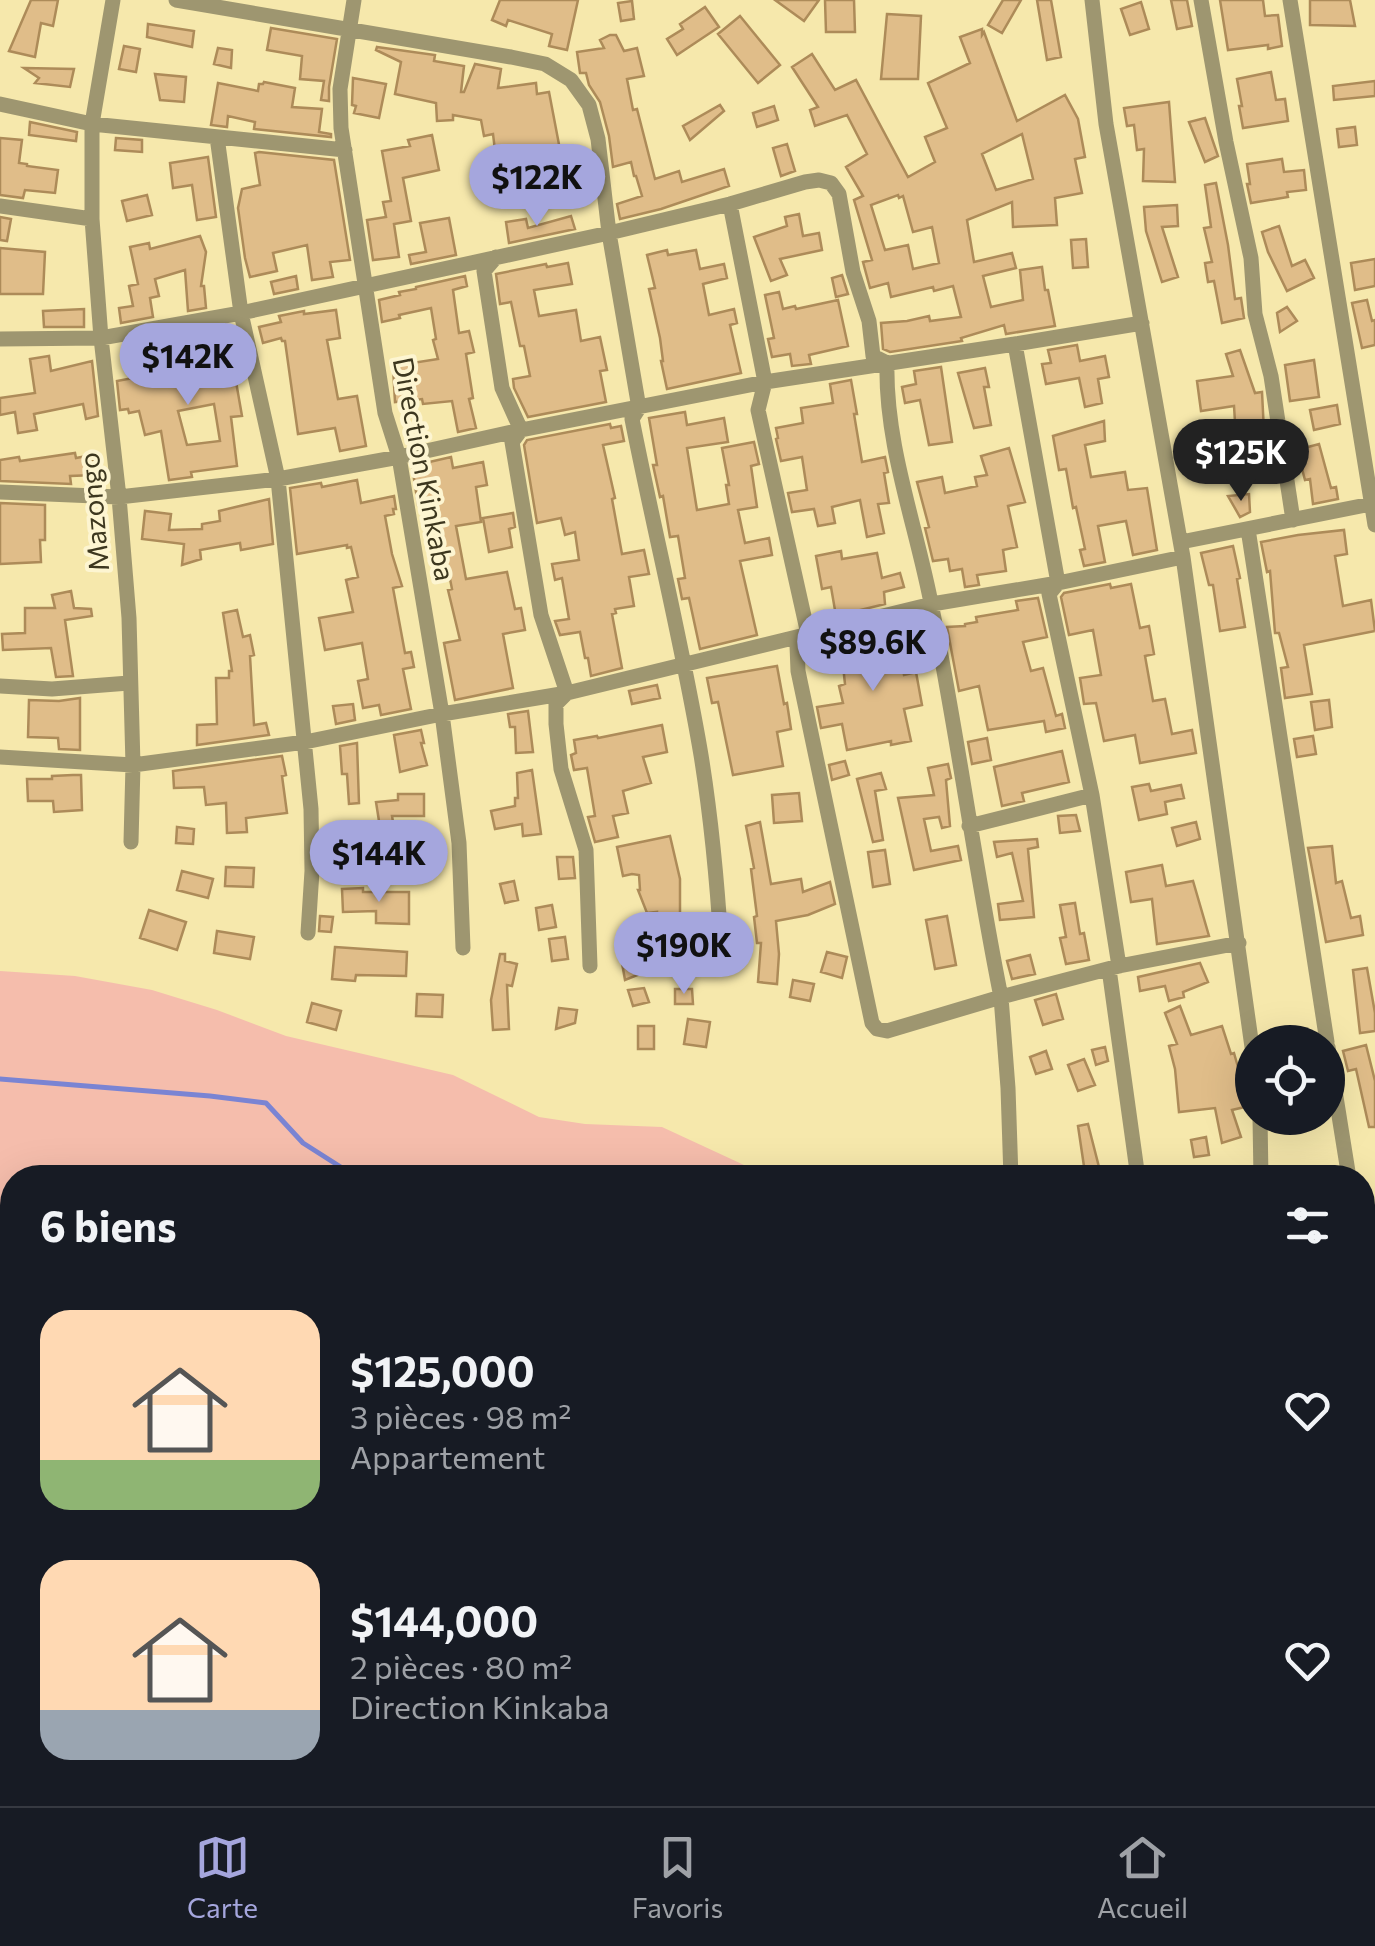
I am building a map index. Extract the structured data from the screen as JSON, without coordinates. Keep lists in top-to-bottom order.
{
  "streets": {
    "street": ["Direction Kinkaba", "Mazongo"]
  },
  "page": {
    "price": [
      "$122K",
      "$142K",
      "$125K",
      "$89.6K",
      "$144K",
      "$190K"
    ],
    "heading": "6 biens",
    "list": [
      {
        "name": "$125,000",
        "note": "3 pièces · 98 m² · Appartement"
      },
      {
        "name": "$144,000",
        "note": "2 pièces · 80 m² · Direction Kinkaba"
      }
    ],
    "tabs": ["Carte", "Favoris", "Accueil"]
  }
}
